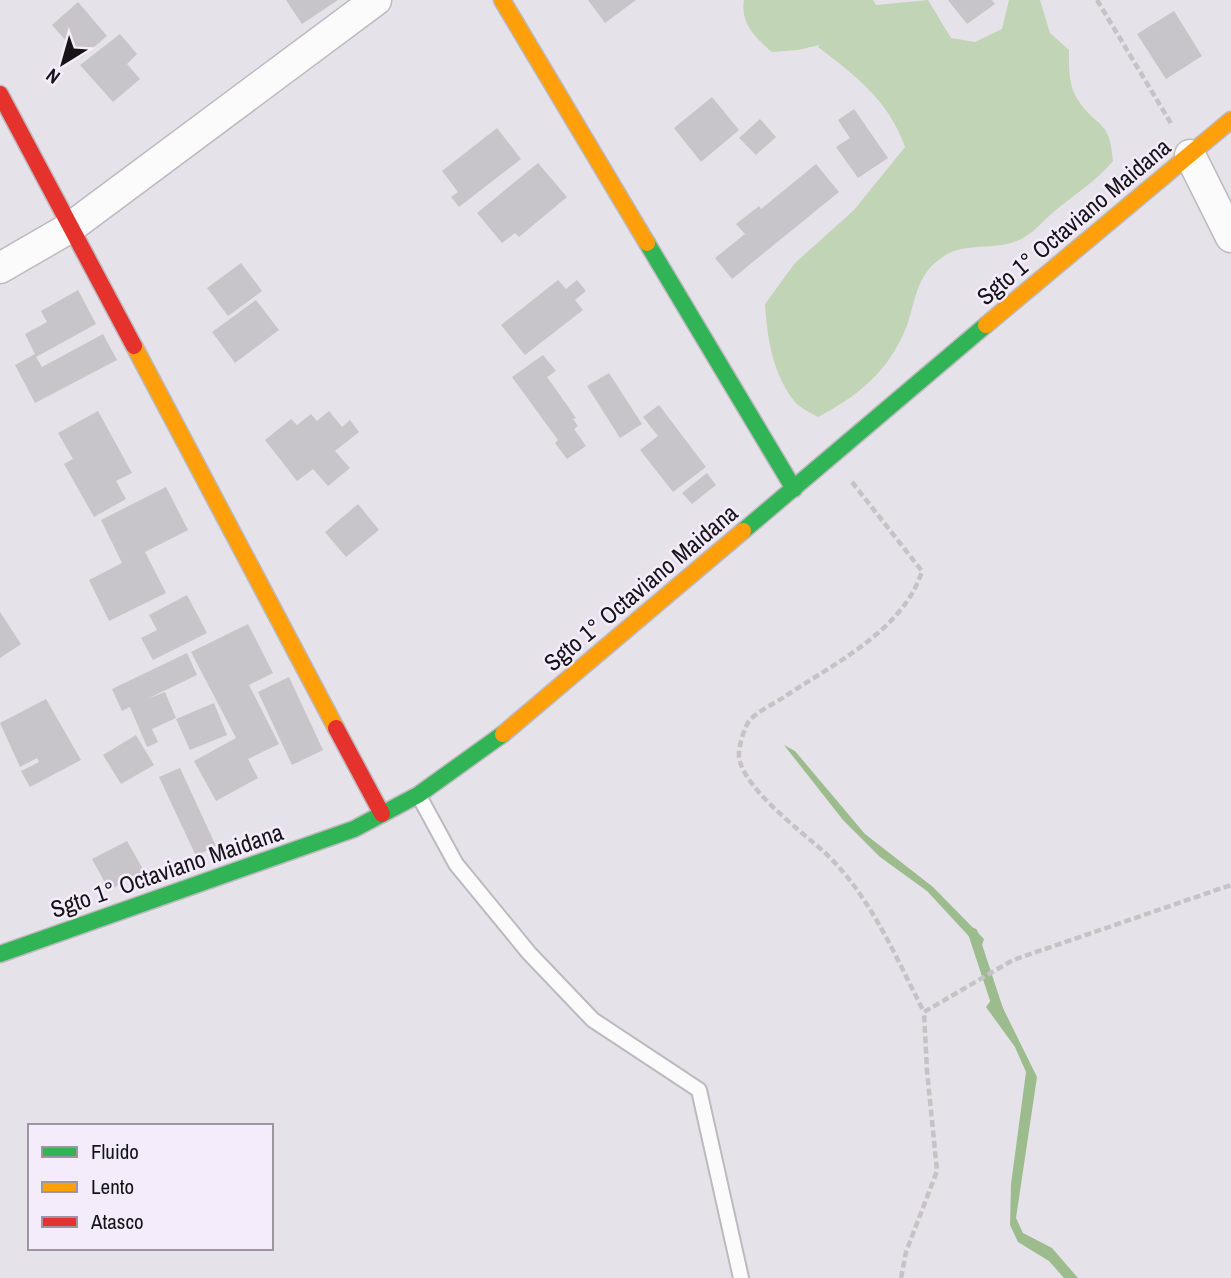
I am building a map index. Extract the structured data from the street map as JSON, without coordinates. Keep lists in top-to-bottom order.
{
  "streets": {
    "main road": ["Sgto 1° Octaviano Maidana"]
  },
  "legend": ["Fluido", "Lento", "Atasco"],
  "north": "bottom left"
}
